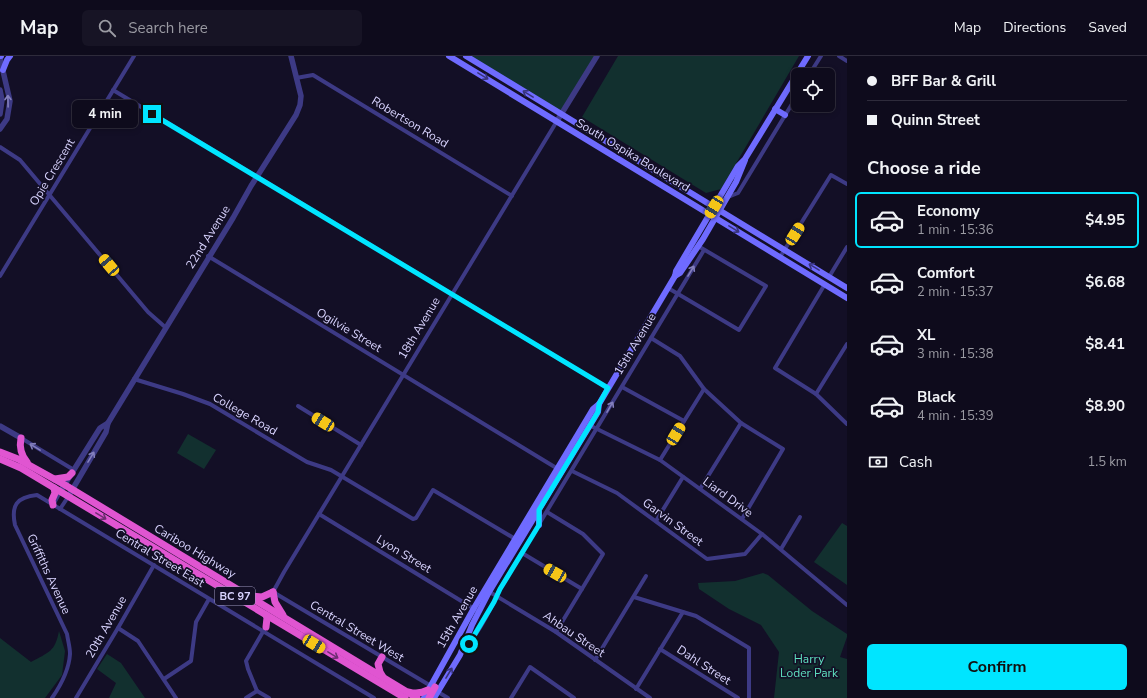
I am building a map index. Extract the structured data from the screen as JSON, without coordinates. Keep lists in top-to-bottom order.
{
  "streets": {
    "highway": ["Cariboo Highway", "BC 97"],
    "main road": ["South Ospika Boulevard", "15th Avenue"],
    "street": [
      "Robertson Road",
      "Opie Crescent",
      "22nd Avenue",
      "18th Avenue",
      "Ogilvie Street",
      "College Road",
      "Liard Drive",
      "Garvin Street",
      "Lyon Street",
      "Central Street East",
      "Griffiths Avenue",
      "20th Avenue",
      "Central Street West",
      "Ahbau Street",
      "Dahl Street"
    ]
  },
  "crossings": [
    ["Robertson Road", "22nd Avenue"],
    ["Robertson Road", "18th Avenue"],
    ["South Ospika Boulevard", "18th Avenue"],
    ["South Ospika Boulevard", "15th Avenue"],
    ["22nd Avenue", "Ogilvie Street"],
    ["22nd Avenue", "College Road"],
    ["22nd Avenue", "Cariboo Highway"],
    ["22nd Avenue", "Central Street East"],
    ["22nd Avenue", "Griffiths Avenue"],
    ["18th Avenue", "Ogilvie Street"],
    ["18th Avenue", "College Road"],
    ["18th Avenue", "Lyon Street"],
    ["18th Avenue", "Central Street West"],
    ["Ogilvie Street", "15th Avenue"],
    ["15th Avenue", "College Road"],
    ["15th Avenue", "Liard Drive"],
    ["15th Avenue", "Garvin Street"],
    ["15th Avenue", "Lyon Street"],
    ["15th Avenue", "Central Street West"],
    ["15th Avenue", "Ahbau Street"],
    ["Liard Drive", "Garvin Street"],
    ["Central Street East", "Griffiths Avenue"],
    ["Central Street East", "20th Avenue"]
  ],
  "parks": ["Harry Loder Park"],
  "page": {
    "header": "Map",
    "search": "Search here",
    "nav": ["Map", "Directions", "Saved"],
    "banner": ["BFF Bar & Grill", "Quinn Street"],
    "bubble": "4 min",
    "heading": "Choose a ride",
    "list": [
      {
        "name": "Economy",
        "note": "1 min · 15:36",
        "value": "$4.95"
      },
      {
        "name": "Comfort",
        "note": "2 min · 15:37",
        "value": "$6.68"
      },
      {
        "name": "XL",
        "note": "3 min · 15:38",
        "value": "$8.41"
      },
      {
        "name": "Black",
        "note": "4 min · 15:39",
        "value": "$8.90"
      }
    ],
    "pay": ["Cash", "1.5 km"],
    "buttons": "Confirm"
  }
}
